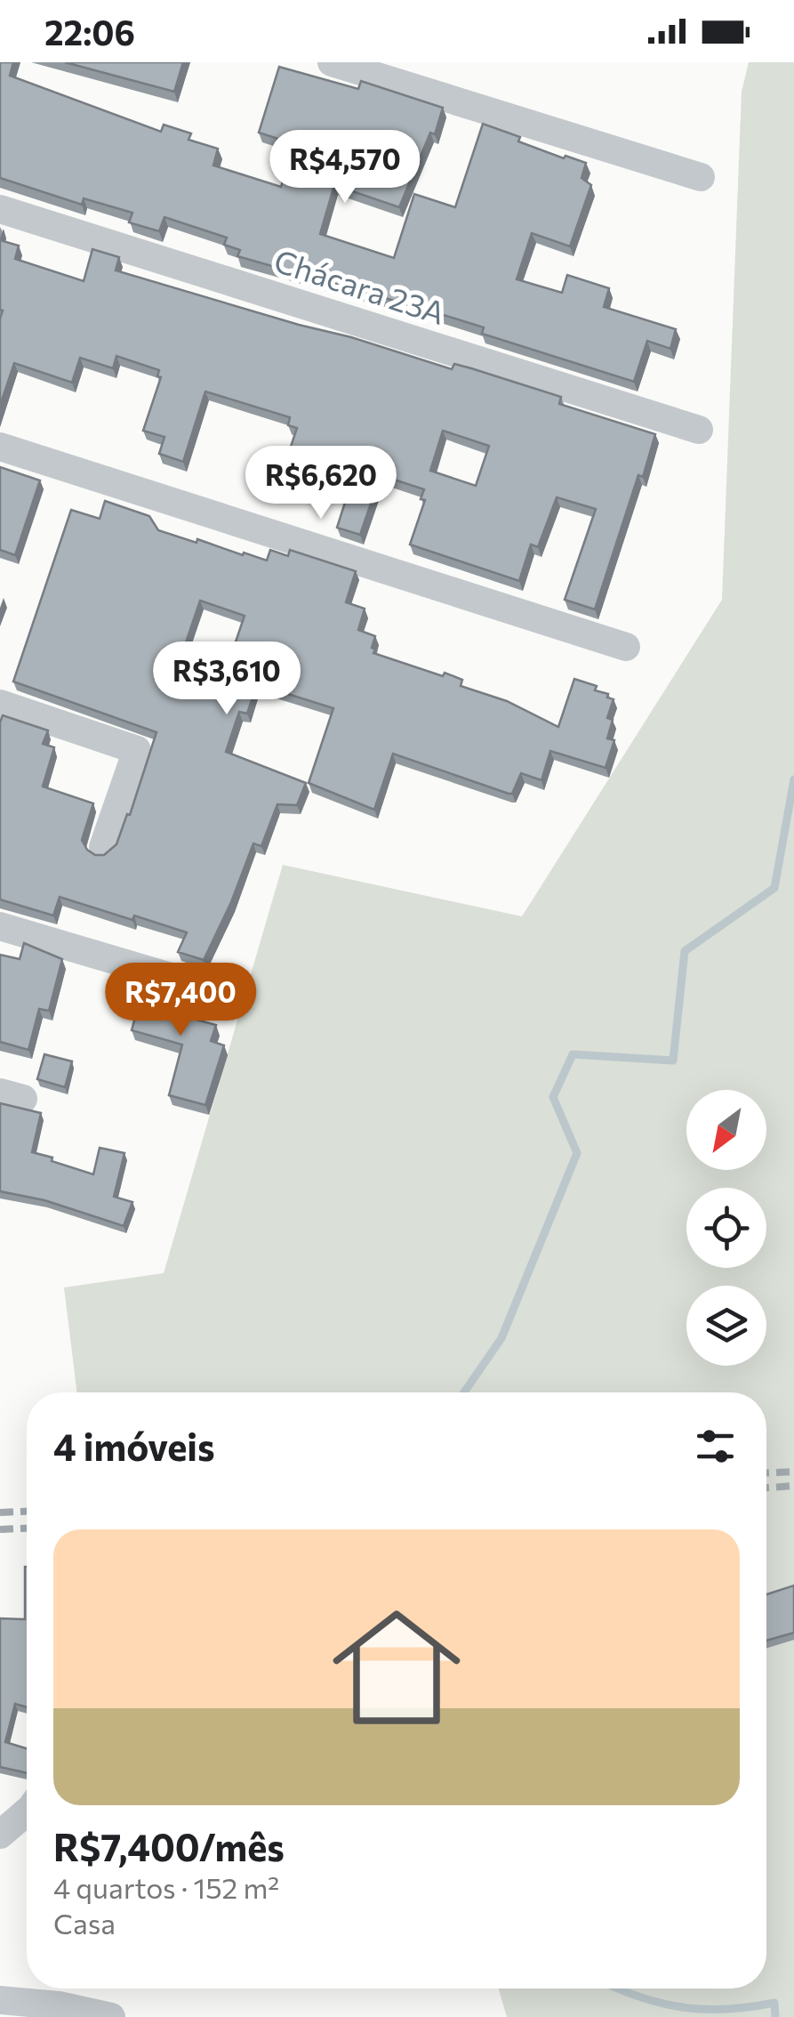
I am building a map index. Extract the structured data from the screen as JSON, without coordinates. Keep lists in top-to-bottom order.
{
  "streets": {
    "street": ["Chácara 23A"]
  },
  "north": "bottom left",
  "page": {
    "status": "22:06",
    "price": [
      "R$4,570",
      "R$6,620",
      "R$3,610",
      "R$7,400"
    ],
    "heading": "4 imóveis",
    "list": [
      {
        "name": "R$7,400/mês",
        "note": "4 quartos · 152 m² · Casa"
      }
    ]
  }
}
